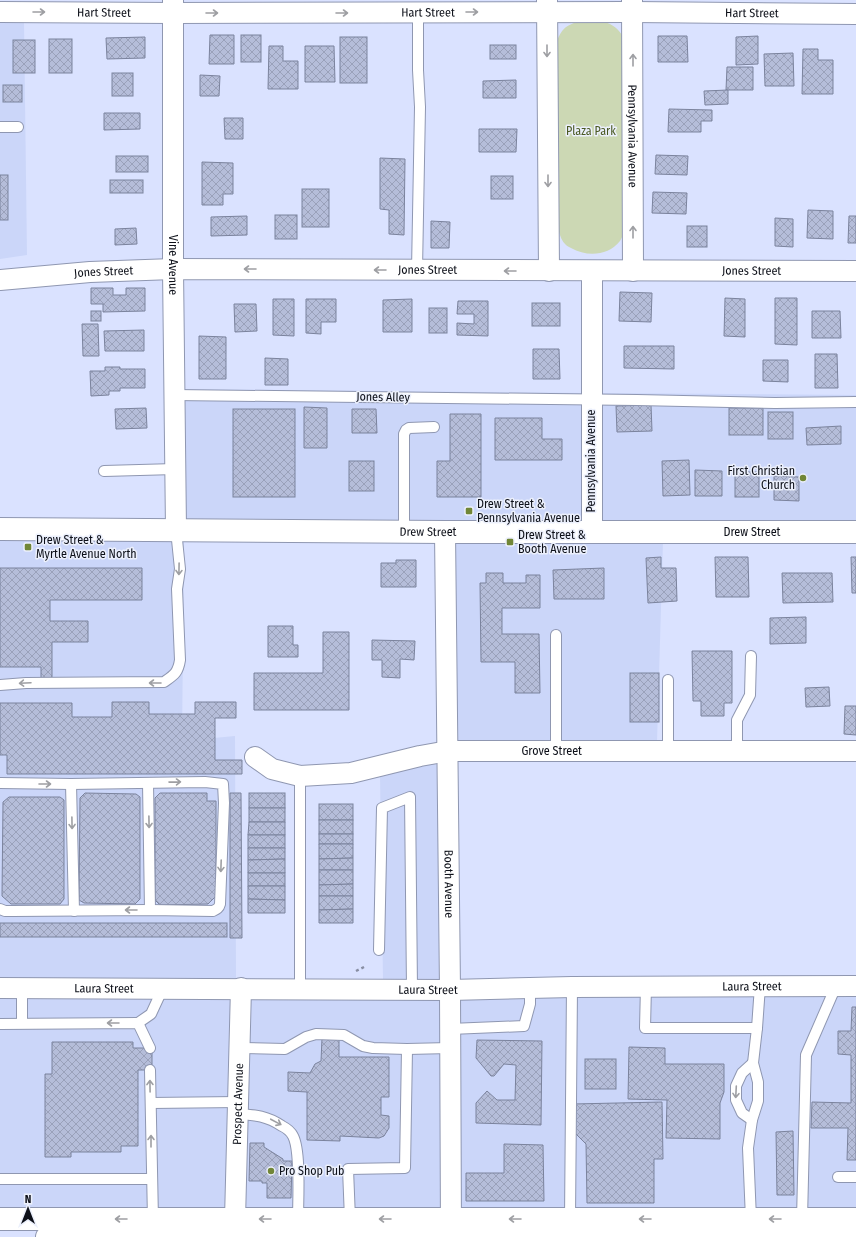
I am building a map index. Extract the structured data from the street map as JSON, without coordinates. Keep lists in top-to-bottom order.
{
  "streets": {
    "street": [
      "Hart Street",
      "Pennsylvania Avenue",
      "Vine Avenue",
      "Jones Street",
      "Drew Street",
      "Grove Street",
      "Booth Avenue",
      "Laura Street",
      "Prospect Avenue"
    ],
    "lane": ["Jones Alley"]
  },
  "crossings": [
    ["Hart Street", "Pennsylvania Avenue"],
    ["Hart Street", "Vine Avenue"],
    ["Pennsylvania Avenue", "Jones Street"],
    ["Pennsylvania Avenue", "Jones Alley"],
    ["Pennsylvania Avenue", "Drew Street"],
    ["Vine Avenue", "Jones Street"],
    ["Vine Avenue", "Jones Alley"],
    ["Vine Avenue", "Drew Street"],
    ["Drew Street", "Booth Avenue"],
    ["Grove Street", "Booth Avenue"],
    ["Booth Avenue", "Laura Street"],
    ["Laura Street", "Prospect Avenue"]
  ],
  "one_way": ["Hart Street", "Jones Street"],
  "parks": ["Plaza Park"],
  "places": {
    "other": ["First Christian Church", "Pro Shop Pub"],
    "transit": ["Drew Street & Pennsylvania Avenue", "Drew Street & Booth Avenue", "Drew Street & Myrtle Avenue North"]
  },
  "north": "top"
}
